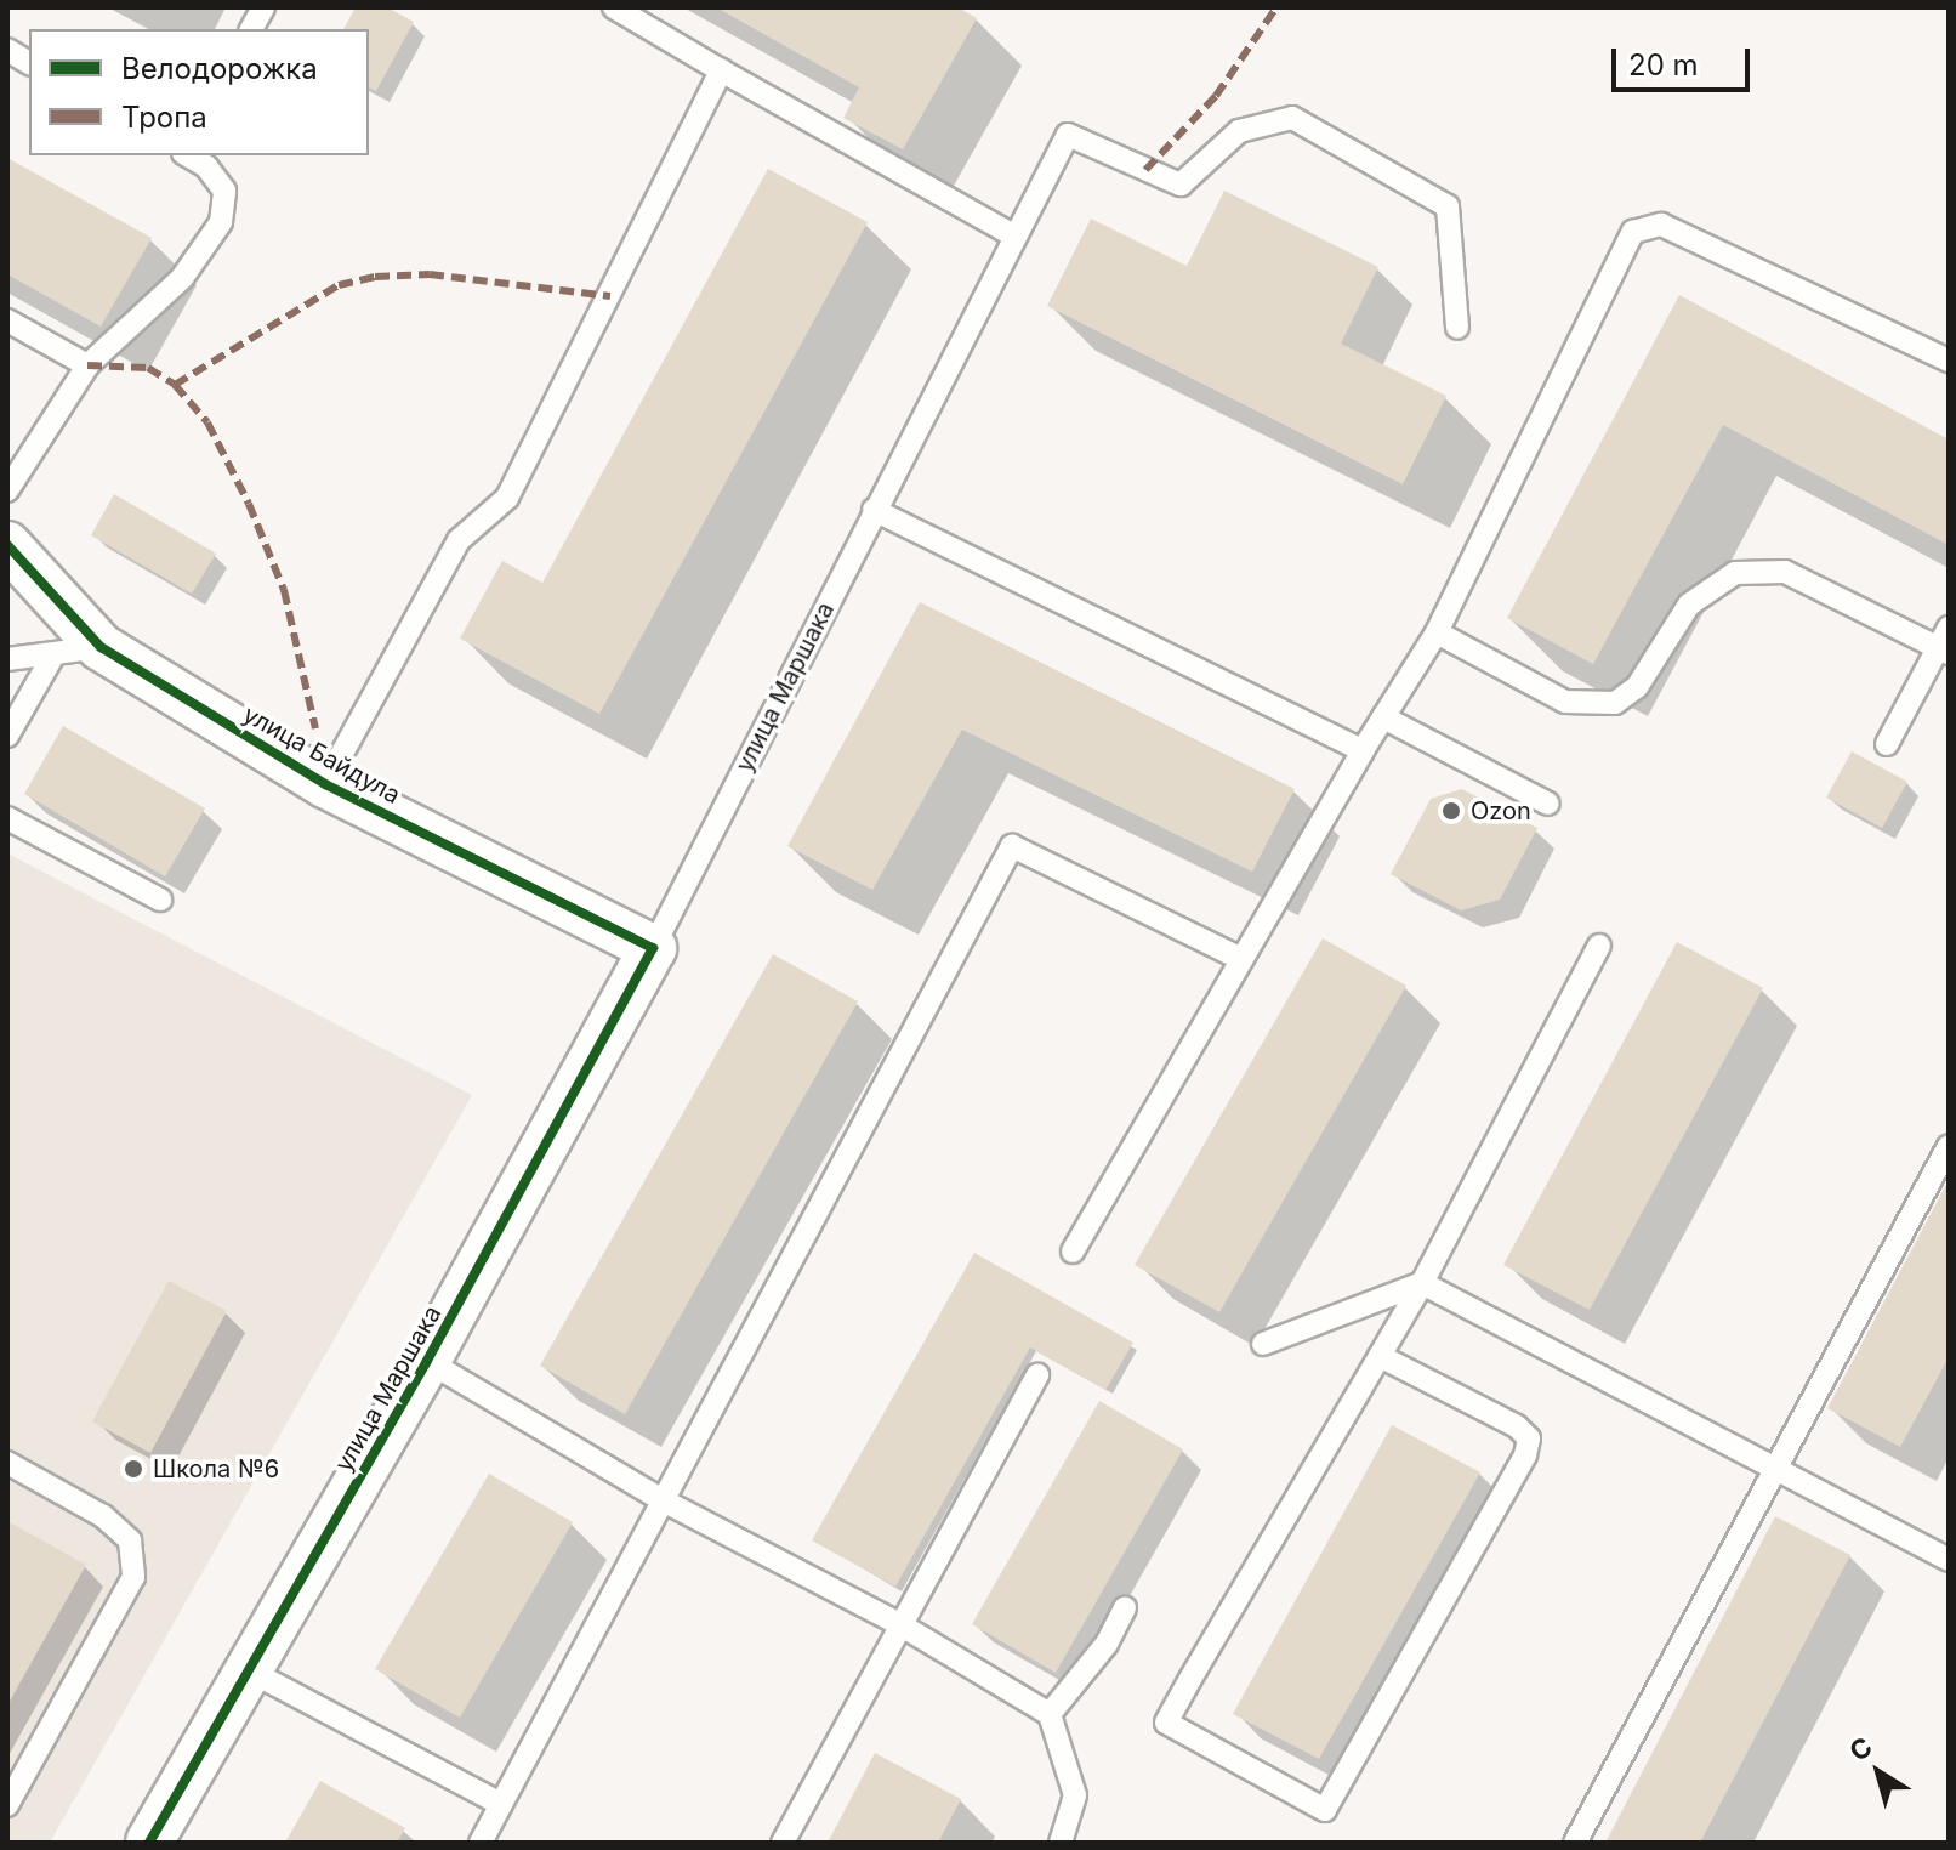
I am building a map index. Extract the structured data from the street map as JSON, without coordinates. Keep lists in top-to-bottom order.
{
  "streets": {
    "street": ["улица Маршака", "улица Байдула"]
  },
  "crossings": [
    ["улица Маршака", "улица Байдула"]
  ],
  "places": ["Ozon", "Школа №6"],
  "legend": ["Велодорожка", "Тропа"],
  "scale_bar": "20 m",
  "north": "top left"
}
